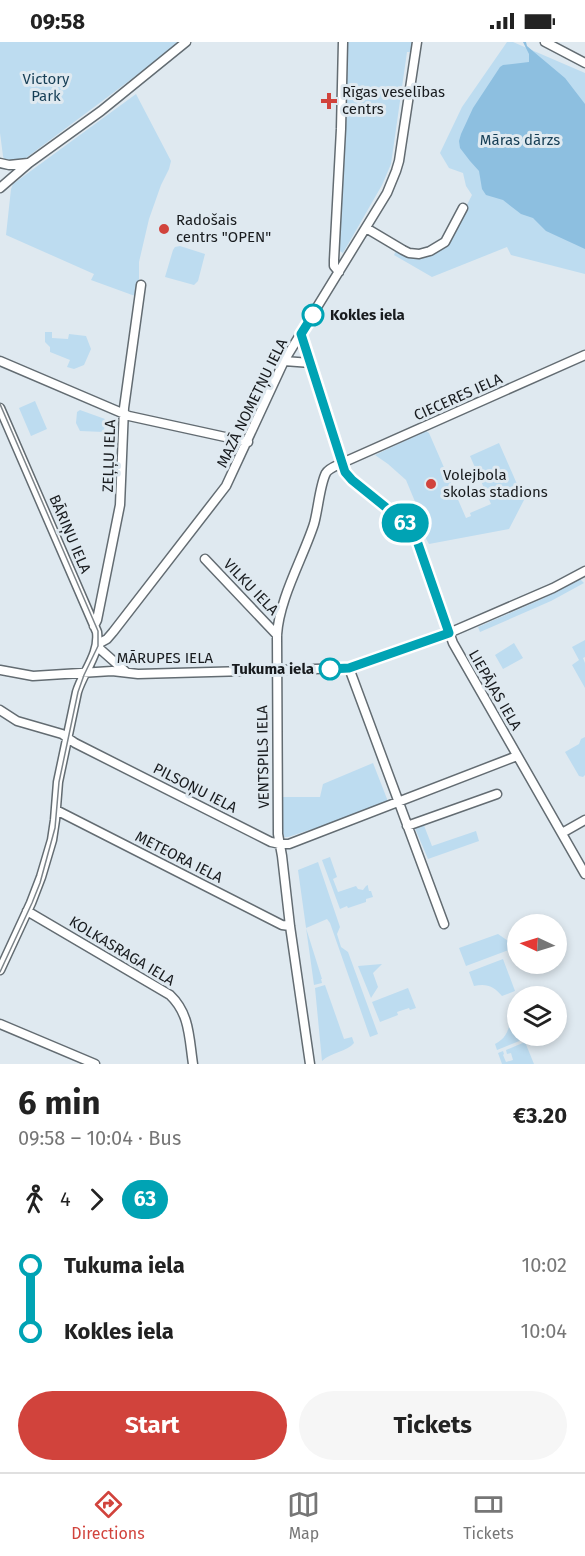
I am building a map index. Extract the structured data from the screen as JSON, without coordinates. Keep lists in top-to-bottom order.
{
  "streets": {
    "street": [
      "CIECERES IELA",
      "MAZĀ NOMETŅU IELA",
      "ZEĻĻU IELA",
      "BĀRIŅU IELA",
      "VILKU IELA",
      "MĀRUPES IELA",
      "LIEPĀJAS IELA",
      "VENTSPILS IELA",
      "PILSOŅU IELA",
      "METEORA IELA",
      "KOLKASRAGA IELA"
    ]
  },
  "crossings": [
    ["CIECERES IELA", "LIEPĀJAS IELA"],
    ["CIECERES IELA", "VENTSPILS IELA"],
    ["MAZĀ NOMETŅU IELA", "BĀRIŅU IELA"],
    ["MAZĀ NOMETŅU IELA", "LIEPĀJAS IELA"],
    ["ZEĻĻU IELA", "BĀRIŅU IELA"],
    ["VILKU IELA", "VENTSPILS IELA"],
    ["MĀRUPES IELA", "LIEPĀJAS IELA"],
    ["MĀRUPES IELA", "VENTSPILS IELA"],
    ["LIEPĀJAS IELA", "VENTSPILS IELA"],
    ["VENTSPILS IELA", "PILSOŅU IELA"],
    ["VENTSPILS IELA", "METEORA IELA"]
  ],
  "parks": ["Victory Park", "Māras dārzs"],
  "places": {
    "health": ["Rīgas veselības centrs"],
    "other": [
      "Radošais centrs \"OPEN\"",
      "Kokles iela",
      "Volejbola skolas stadions",
      "Tukuma iela"
    ]
  },
  "lines": ["bus line 63"],
  "north": "left",
  "page": {
    "status": "09:58",
    "on_map": "63",
    "heading": ["6 min", "09:58 – 10:04 · Bus", "€3.20"],
    "legs": ["4", "63"],
    "list": [
      {
        "name": "Tukuma iela",
        "value": "10:02"
      },
      {
        "name": "Kokles iela",
        "value": "10:04"
      }
    ],
    "buttons": ["Start", "Tickets"],
    "tabs": ["Directions", "Map", "Tickets"]
  }
}
